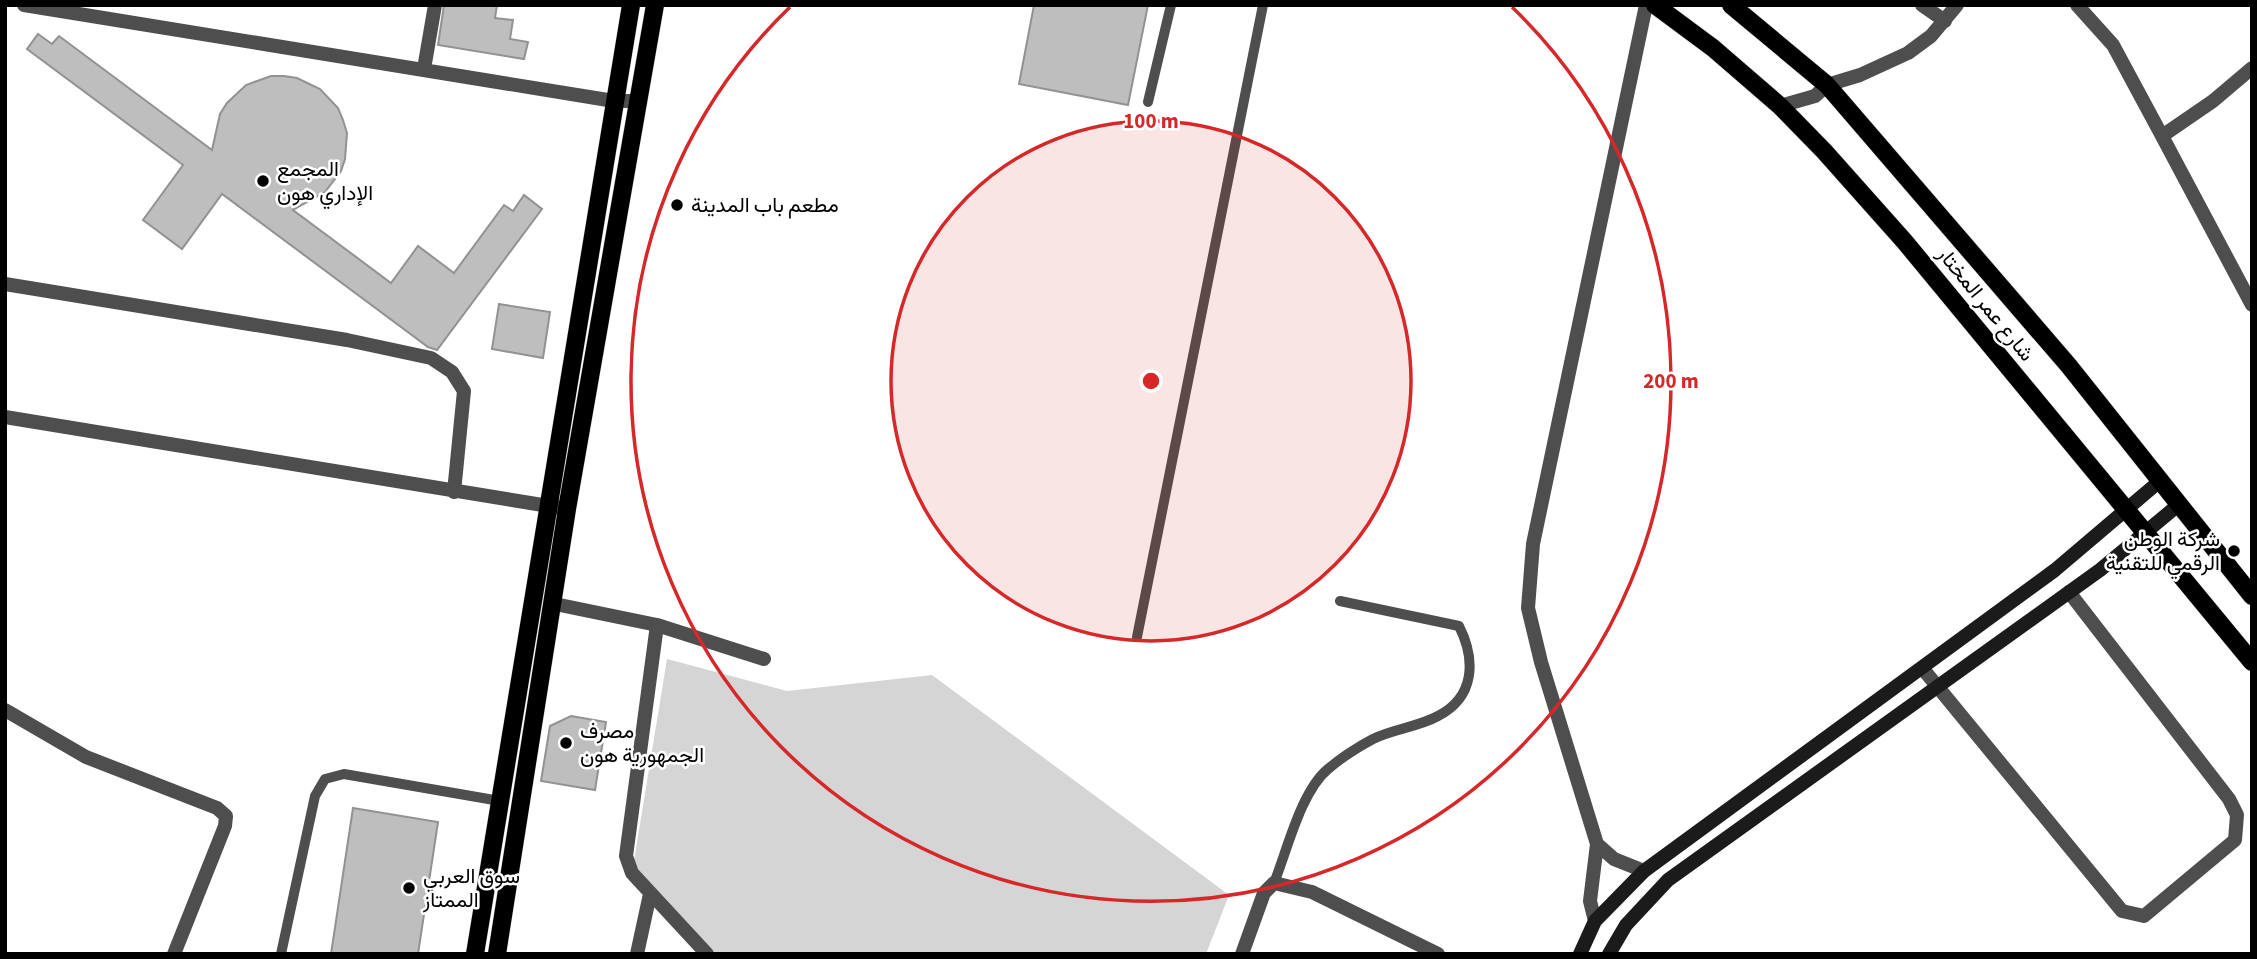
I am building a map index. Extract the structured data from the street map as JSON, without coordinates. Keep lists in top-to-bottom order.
{
  "streets": {
    "main road": ["شارع عمر المختار"]
  },
  "places": [
    "المجمع الإداري هون",
    "مطعم باب المدينة",
    "شركة الوطن الرقمي للتقنية",
    "مصرف الجمهورية هون",
    "سوق العربي الممتاز"
  ],
  "rings": ["100 m", "200 m"]
}
